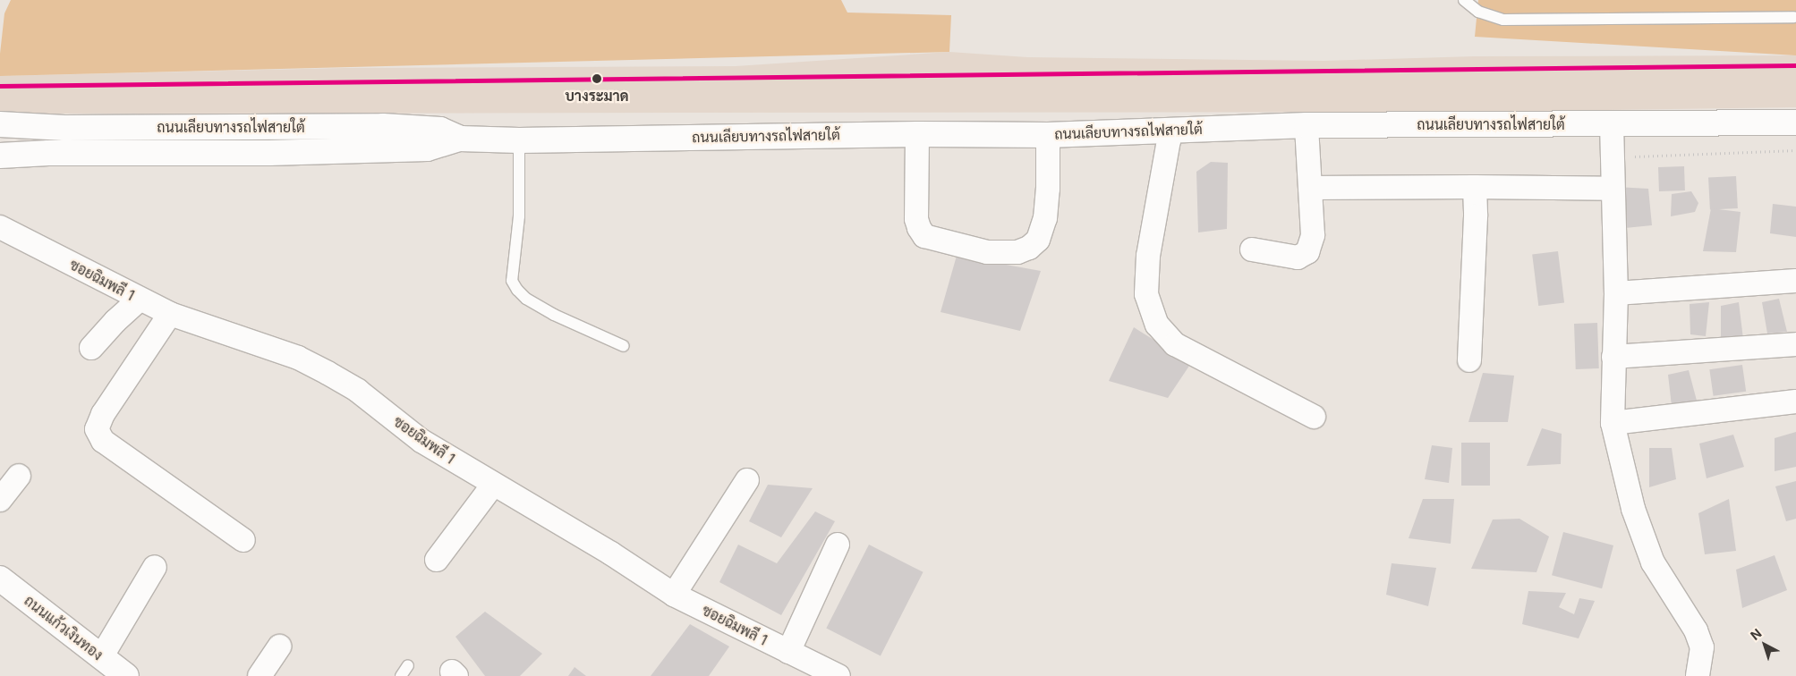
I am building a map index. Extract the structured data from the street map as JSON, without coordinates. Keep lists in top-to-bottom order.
{
  "streets": {
    "main road": ["ถนนเลียบทางรถไฟสายใต้", "ถนนแก้วเงินทอง"],
    "street": ["ซอยฉิมพลี 1"]
  },
  "places": ["บางระมาด"],
  "north": "top left"
}
